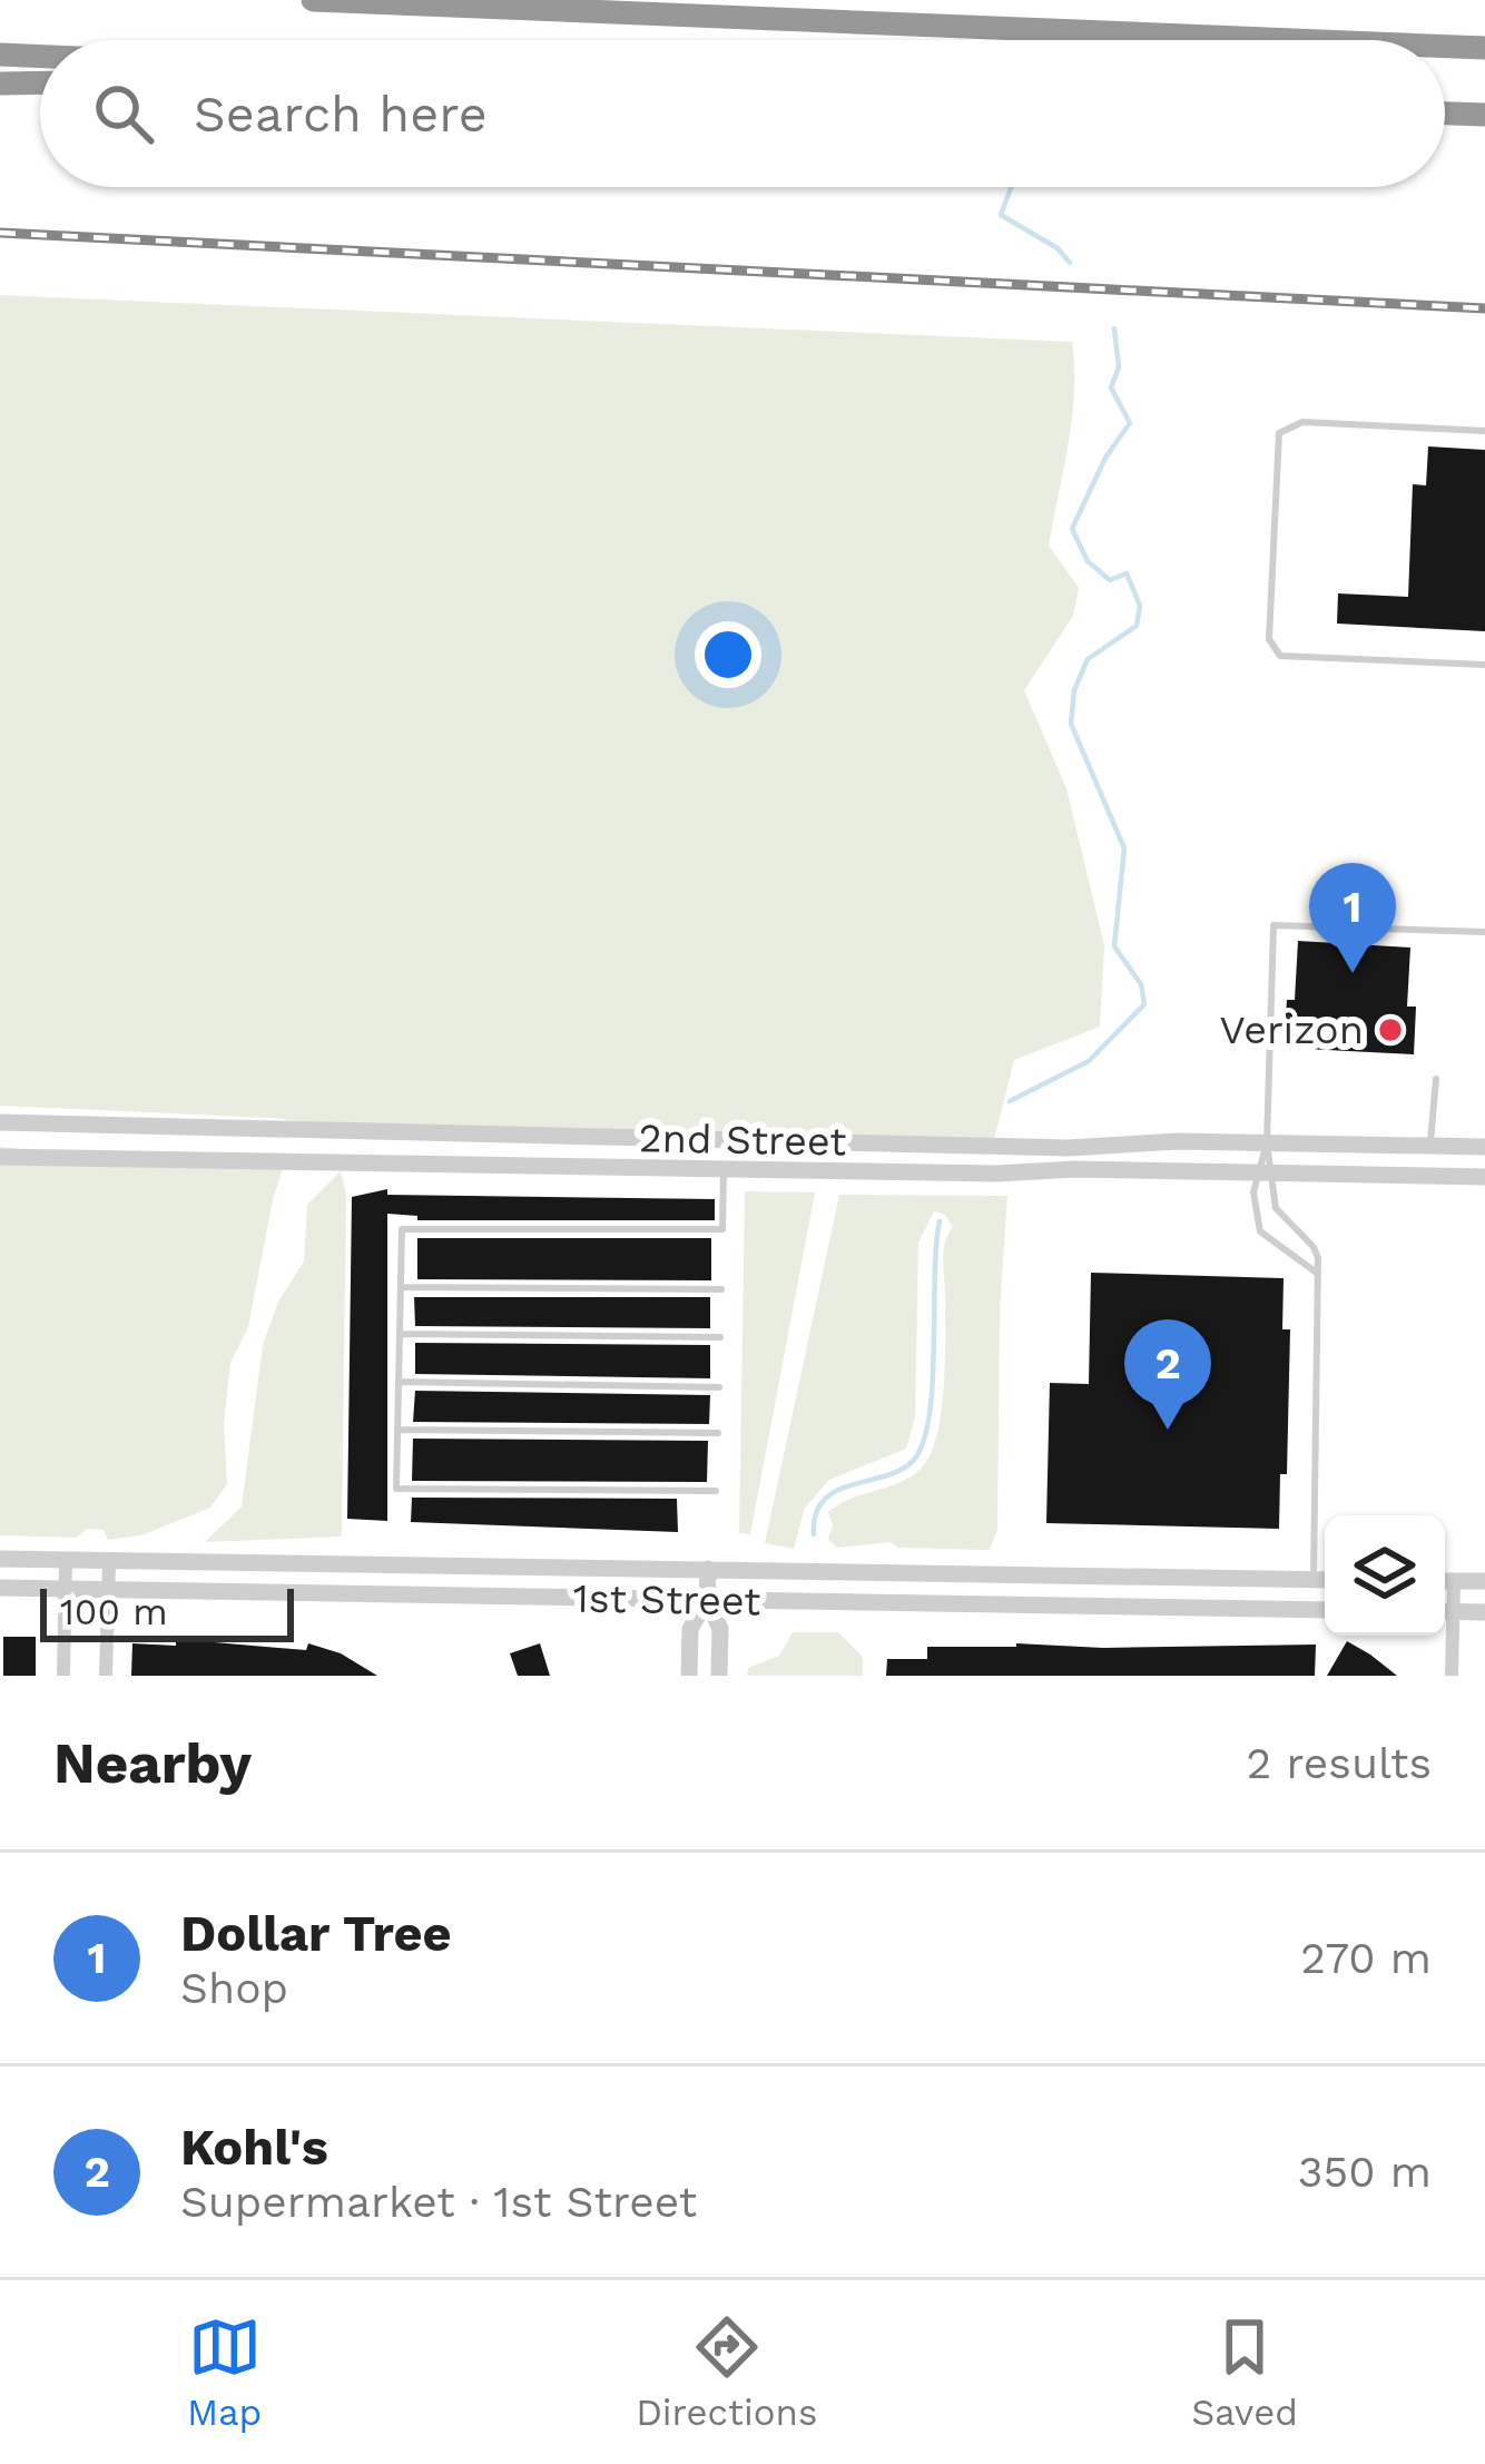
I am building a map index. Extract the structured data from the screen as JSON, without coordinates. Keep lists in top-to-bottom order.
{
  "streets": {
    "street": ["2nd Street", "1st Street"]
  },
  "places": ["Verizon"],
  "scale_bar": "100 m",
  "page": {
    "search": "Search here",
    "pins": ["1", "2"],
    "scale": "100 m",
    "heading": ["Nearby", "2 results"],
    "list": [
      {
        "mark": "1",
        "name": "Dollar Tree",
        "note": "Shop",
        "value": "270 m"
      },
      {
        "mark": "2",
        "name": "Kohl's",
        "note": "Supermarket · 1st Street",
        "value": "350 m"
      }
    ],
    "nav": ["Map", "Directions", "Saved"]
  }
}
